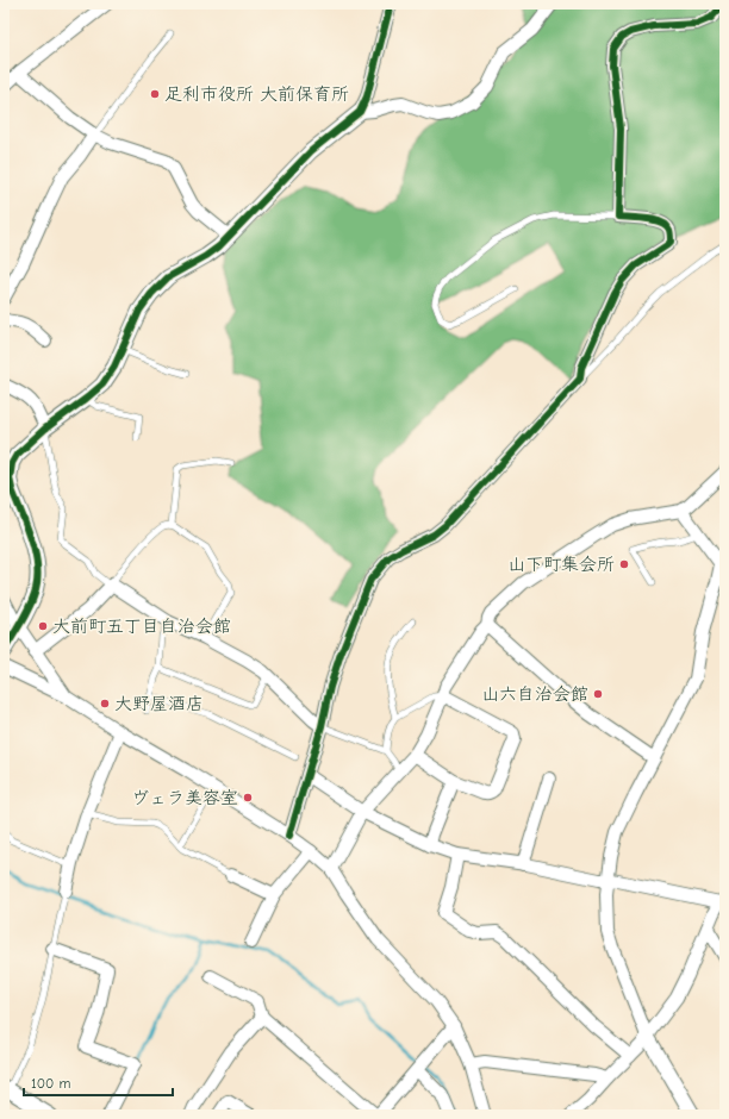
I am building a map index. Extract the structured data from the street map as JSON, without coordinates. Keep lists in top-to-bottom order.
{
  "places": [
    "足利市役所 大前保育所",
    "山下町集会所",
    "大前町五丁目自治会館",
    "山六自治会館",
    "大野屋酒店",
    "ヴェラ美容室"
  ],
  "scale_bar": "100 m"
}
